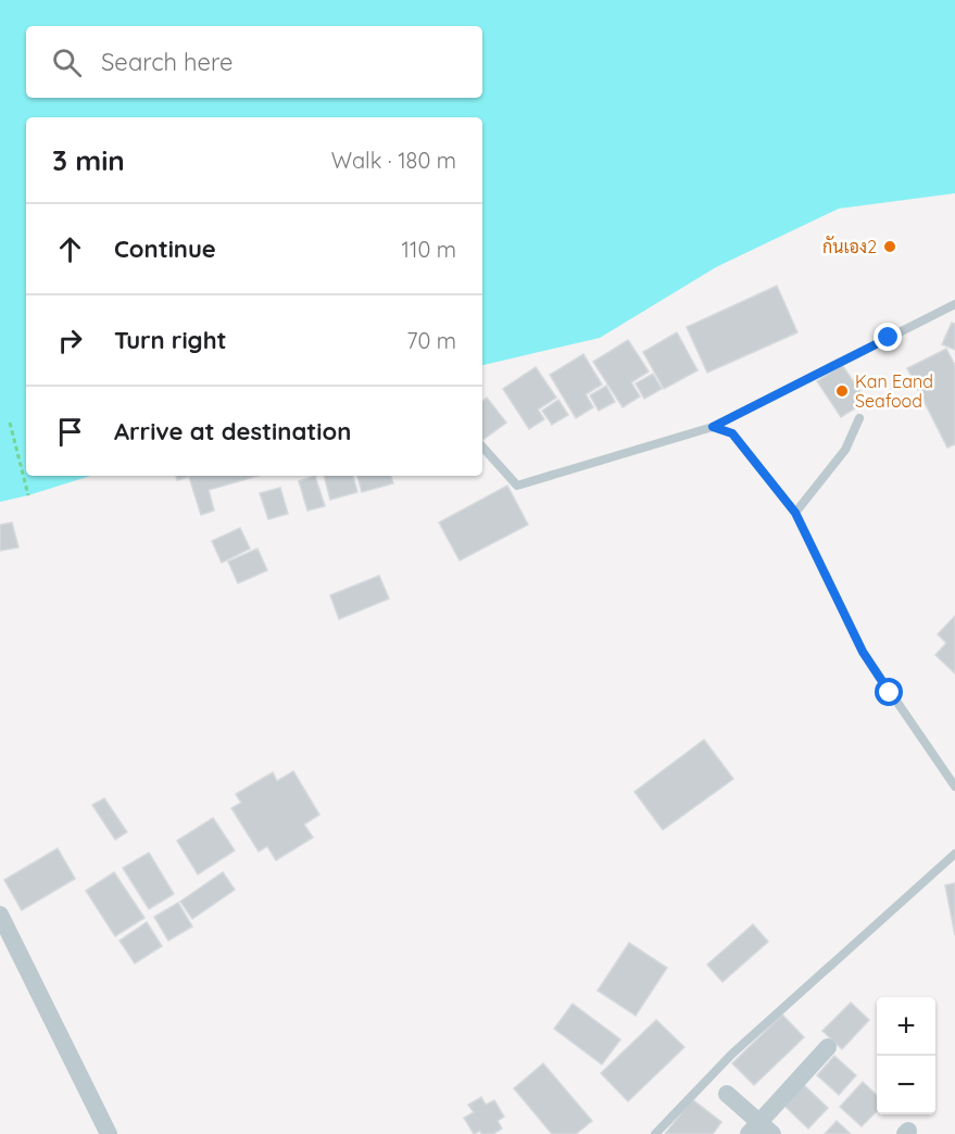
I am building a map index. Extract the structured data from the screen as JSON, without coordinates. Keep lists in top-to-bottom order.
{
  "places": ["กันเอง2", "Kan Eand Seafood"],
  "page": {
    "search": "Search here",
    "heading": ["3 min", "Walk · 180 m"],
    "list": [
      ["Continue", "110 m"],
      ["Turn right", "70 m"],
      "Arrive at destination"
    ],
    "map_buttons": ["+", "−"]
  }
}
